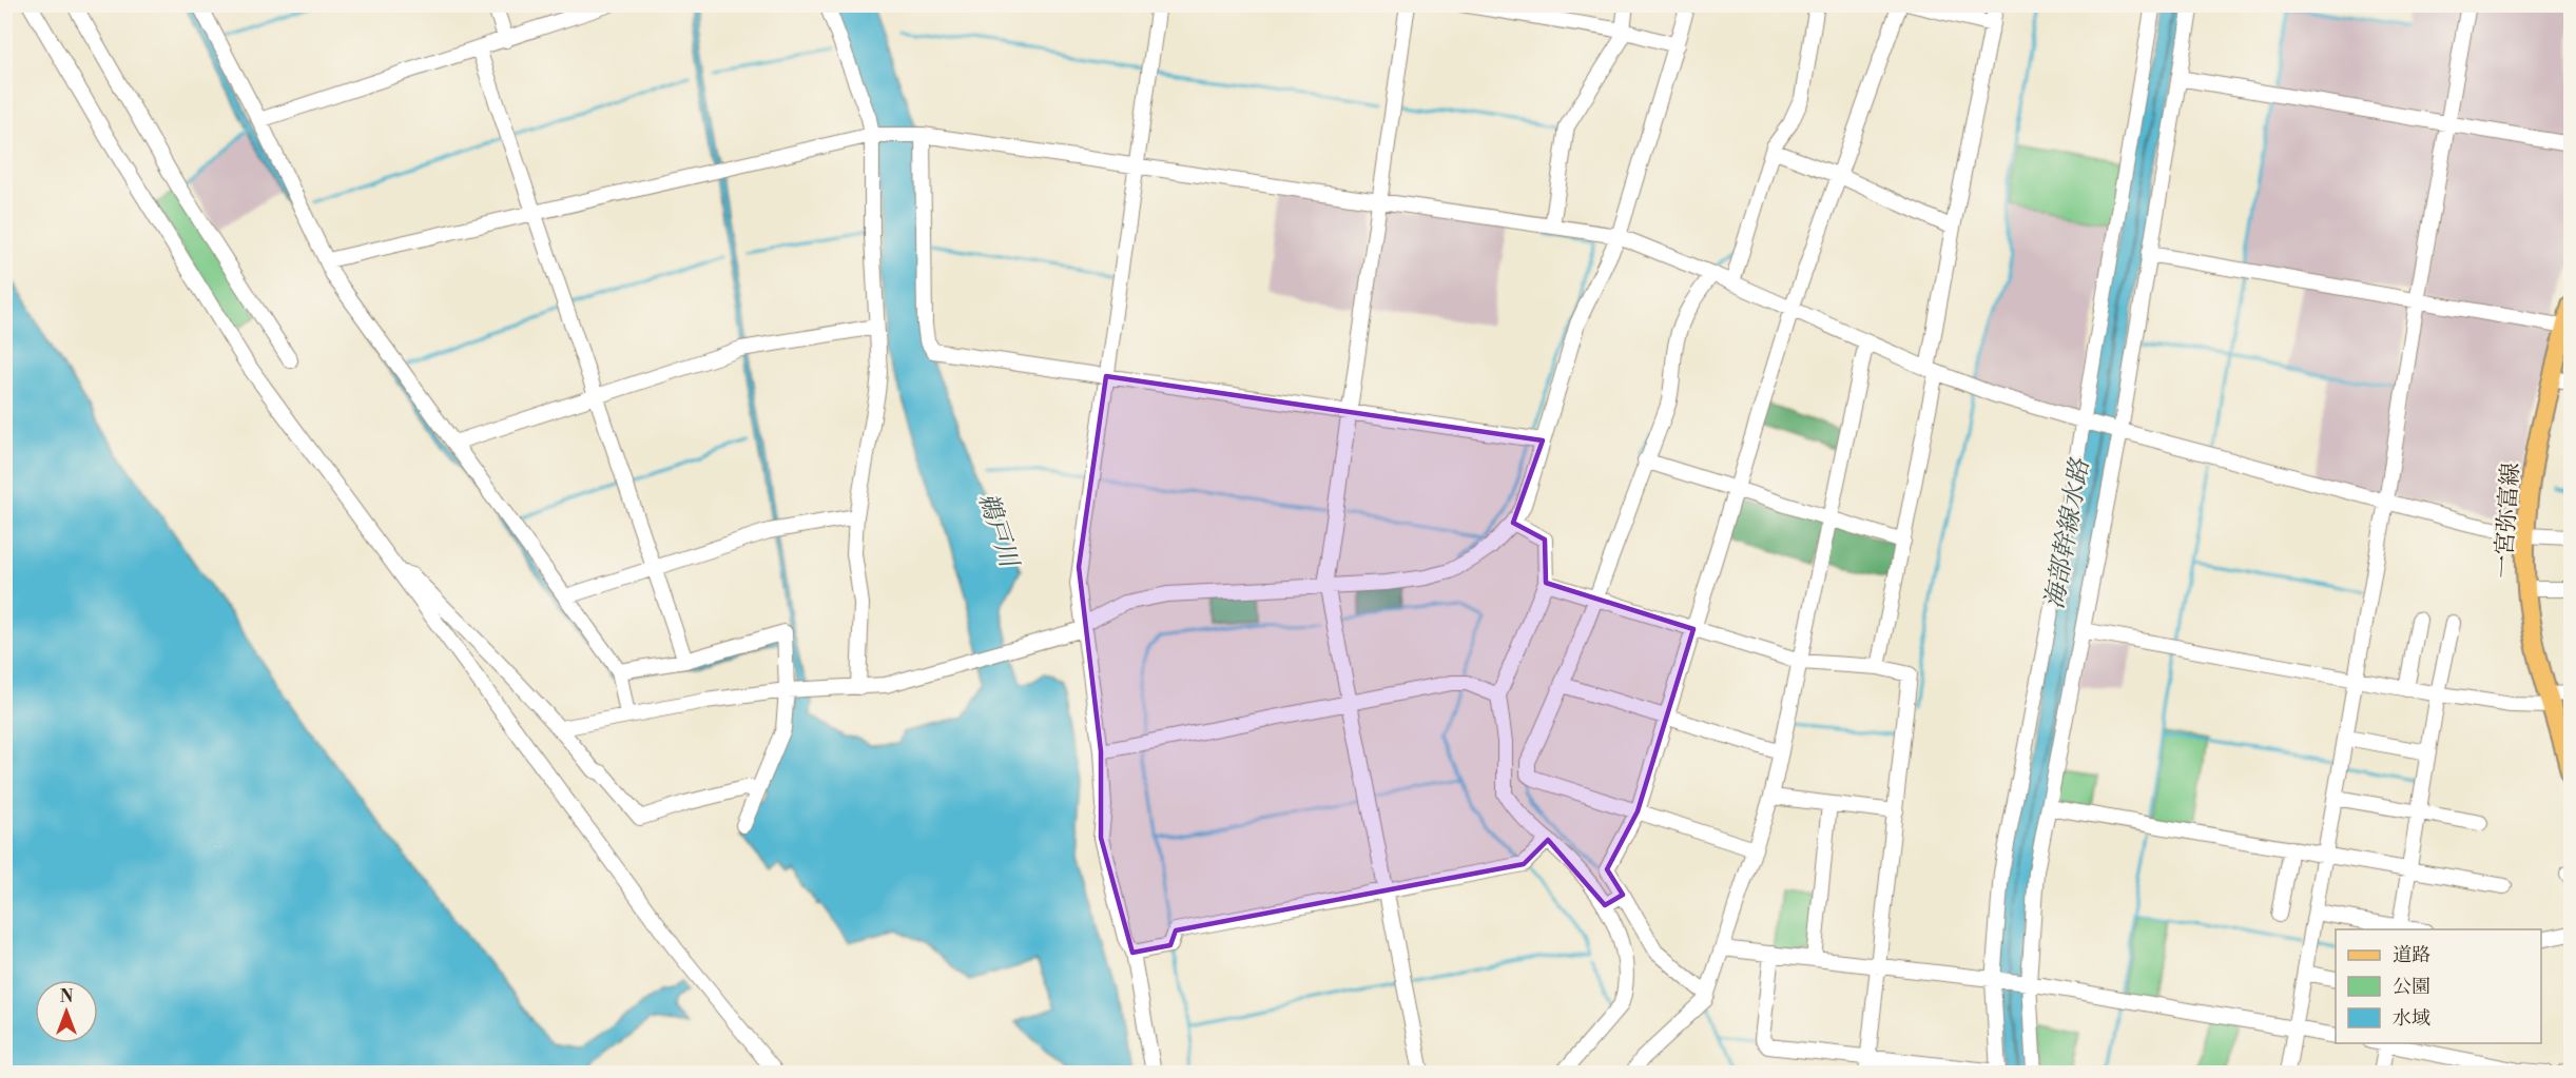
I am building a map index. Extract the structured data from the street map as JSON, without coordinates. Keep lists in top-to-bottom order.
{
  "streets": {
    "main road": ["一宮弥富線"]
  },
  "water": ["鵜戸川", "海部幹線水路"],
  "legend": ["道路", "公園", "水域"],
  "north": "top"
}
